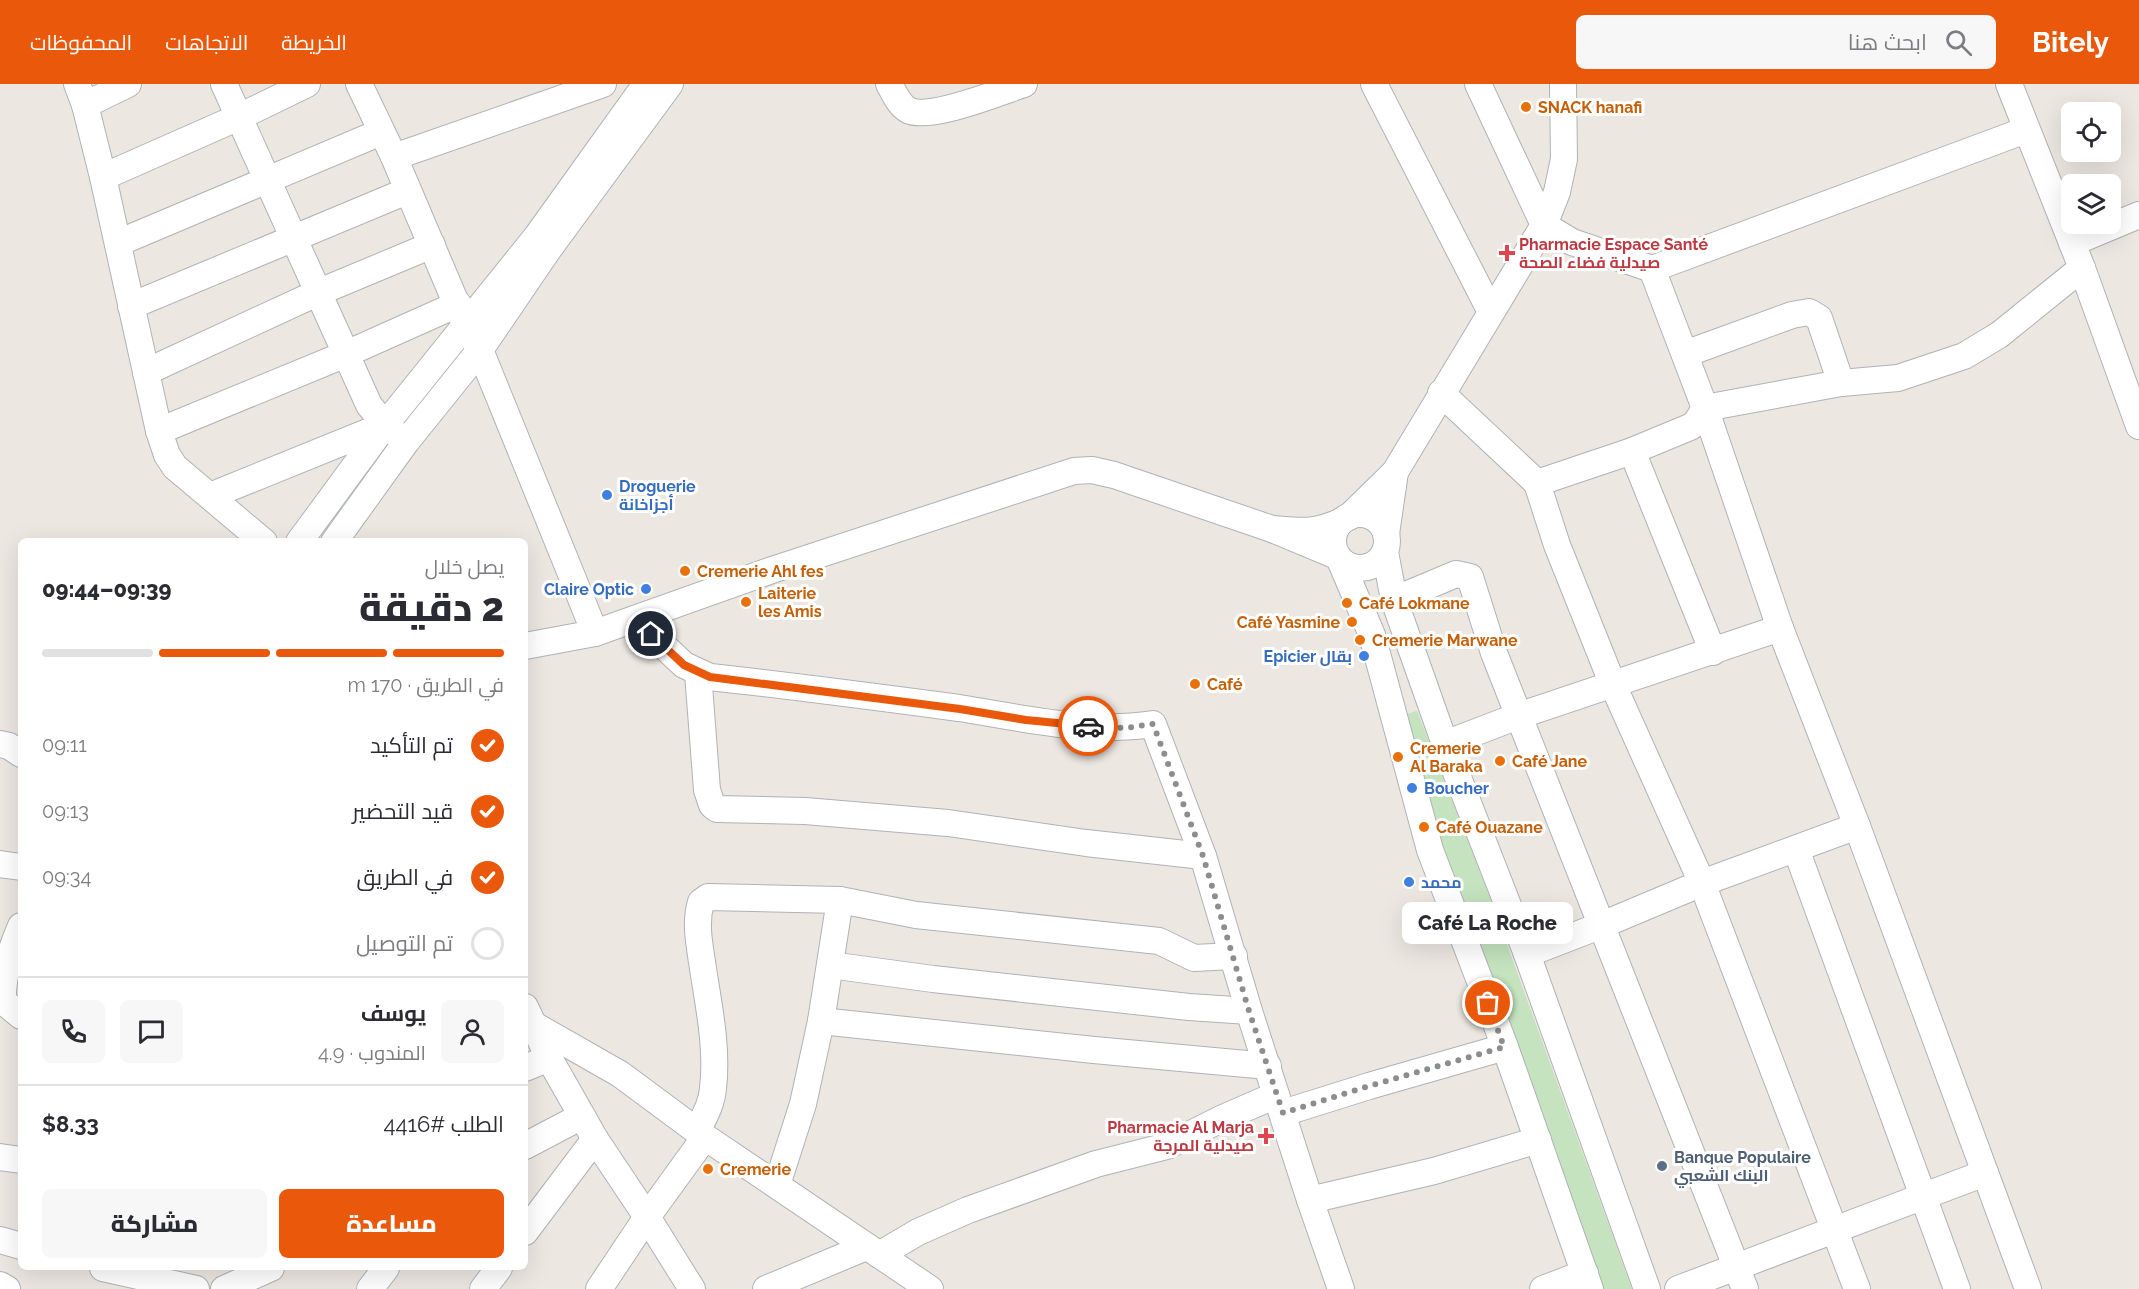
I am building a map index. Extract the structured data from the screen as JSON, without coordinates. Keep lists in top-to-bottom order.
{
  "places": {
    "other": [
      "SNACK hanafi",
      "Droguerie أجزاخانة",
      "Cremerie Ahl fes",
      "Claire Optic",
      "Laiterie les Amis",
      "Café Lokmane",
      "Café Yasmine",
      "Cremerie Marwane",
      "Epicier بقال",
      "Café",
      "Cremerie Al Baraka",
      "Café Jane",
      "Boucher",
      "Café Ouazane",
      "محمد",
      "Café La Roche",
      "Banque Populaire البنك الشعبي",
      "Cremerie"
    ],
    "health": ["Pharmacie Espace Santé صيدلية فضاء الصحة", "Pharmacie Al Marja صيدلية المرجة"]
  },
  "page": {
    "header": "Bitely",
    "search": "ابحث هنا",
    "nav": ["الخريطة", "الاتجاهات", "المحفوظات"],
    "heading": ["2 دقيقة", "يصل خلال", "09:39–09:44"],
    "panel": [
      "يوسف",
      "المندوب · 4.9",
      "الطلب #4416",
      "$8.33"
    ],
    "bar": "في الطريق · 170 m",
    "list": [
      ["تم التأكيد", "09:11"],
      ["قيد التحضير", "09:13"],
      ["في الطريق", "09:34"],
      "تم التوصيل"
    ],
    "bubble": "Café La Roche",
    "buttons": ["مساعدة", "مشاركة"]
  }
}
